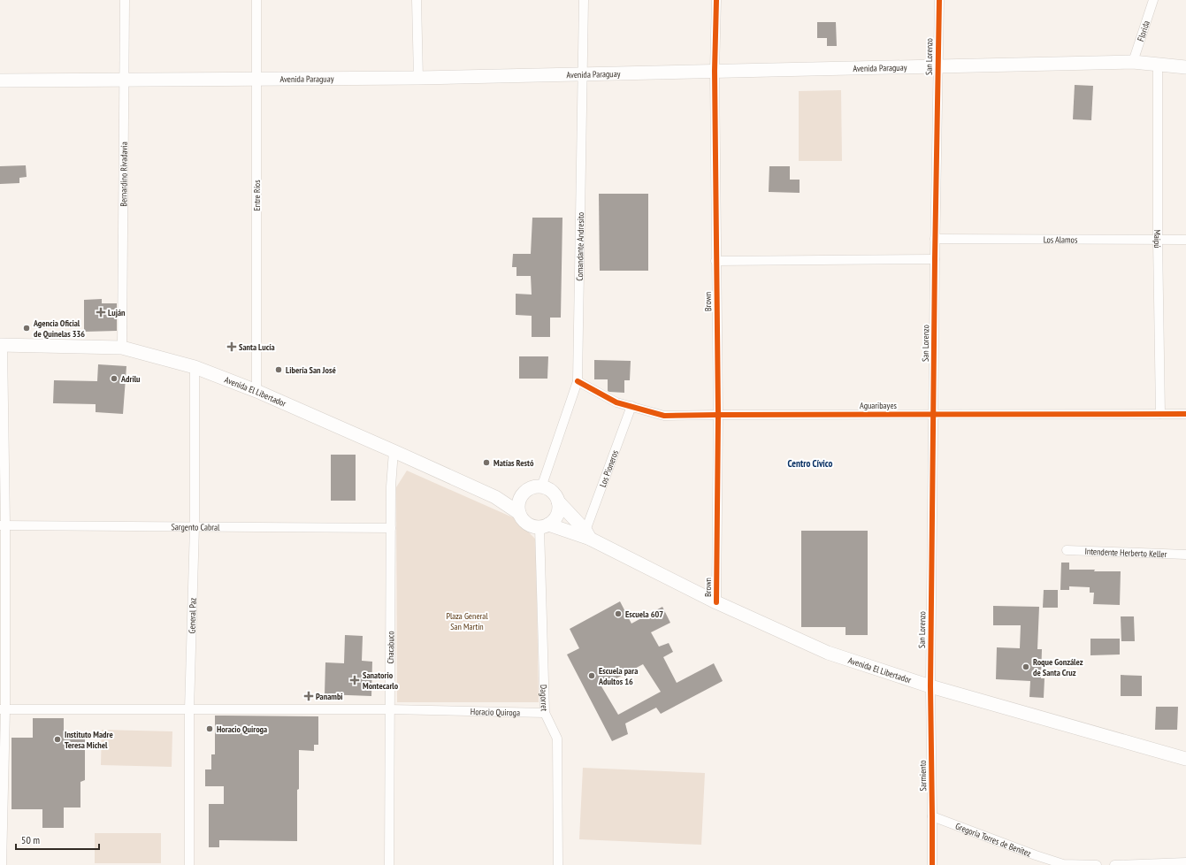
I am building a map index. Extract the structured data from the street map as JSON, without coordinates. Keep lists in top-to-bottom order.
{
  "streets": {
    "main road": ["Avenida Paraguay", "Avenida El Libertador"],
    "street": [
      "Florida",
      "San Lorenzo",
      "Bernardino Rivadavia",
      "Entre Ríos",
      "Los Alamos",
      "Maipú",
      "Comandante Andresito",
      "Brown",
      "Aguaribayes",
      "Los Pioneros",
      "Sargento Cabral",
      "Intendente Herberto Keller",
      "General Paz",
      "Chacabuco",
      "Dagorret",
      "Horacio Quiroga",
      "Sarmiento",
      "Gregoria Torres de Benitez"
    ]
  },
  "crossings": [
    ["Florida", "Avenida Paraguay"],
    ["San Lorenzo", "Avenida Paraguay"],
    ["San Lorenzo", "Los Alamos"],
    ["San Lorenzo", "Avenida El Libertador"],
    ["San Lorenzo", "Aguaribayes"],
    ["San Lorenzo", "Sarmiento"],
    ["Avenida Paraguay", "Bernardino Rivadavia"],
    ["Avenida Paraguay", "Entre Ríos"],
    ["Avenida Paraguay", "Maipú"],
    ["Avenida Paraguay", "Comandante Andresito"],
    ["Avenida Paraguay", "Brown"],
    ["Bernardino Rivadavia", "Avenida El Libertador"],
    ["Entre Ríos", "Avenida El Libertador"],
    ["Los Alamos", "Maipú"],
    ["Maipú", "Aguaribayes"],
    ["Comandante Andresito", "Avenida El Libertador"],
    ["Comandante Andresito", "Aguaribayes"],
    ["Comandante Andresito", "Dagorret"],
    ["Brown", "Avenida El Libertador"],
    ["Brown", "Aguaribayes"],
    ["Avenida El Libertador", "Los Pioneros"],
    ["Avenida El Libertador", "General Paz"],
    ["Avenida El Libertador", "Chacabuco"],
    ["Avenida El Libertador", "Dagorret"],
    ["Avenida El Libertador", "Sarmiento"],
    ["Aguaribayes", "Los Pioneros"],
    ["Sargento Cabral", "General Paz"],
    ["Sargento Cabral", "Chacabuco"],
    ["General Paz", "Horacio Quiroga"],
    ["Chacabuco", "Horacio Quiroga"],
    ["Dagorret", "Horacio Quiroga"],
    ["Sarmiento", "Gregoria Torres de Benitez"]
  ],
  "districts": ["Centro Cívico"],
  "parks": ["Plaza General San Martín"],
  "places": {
    "health": [
      "Luján",
      "Santa Lucía",
      "Sanatorio Montecarlo",
      "Panambi"
    ],
    "other": [
      "Agencia Oficial de Quinelas 336",
      "Libería San José",
      "Adrilu",
      "Matías Restó",
      "Escuela 607",
      "Roque González de Santa Cruz",
      "Escuela para Adultos 16",
      "Horacio Quiroga",
      "Instituto Madre Teresa Michel"
    ]
  },
  "scale_bar": "50 m"
}
